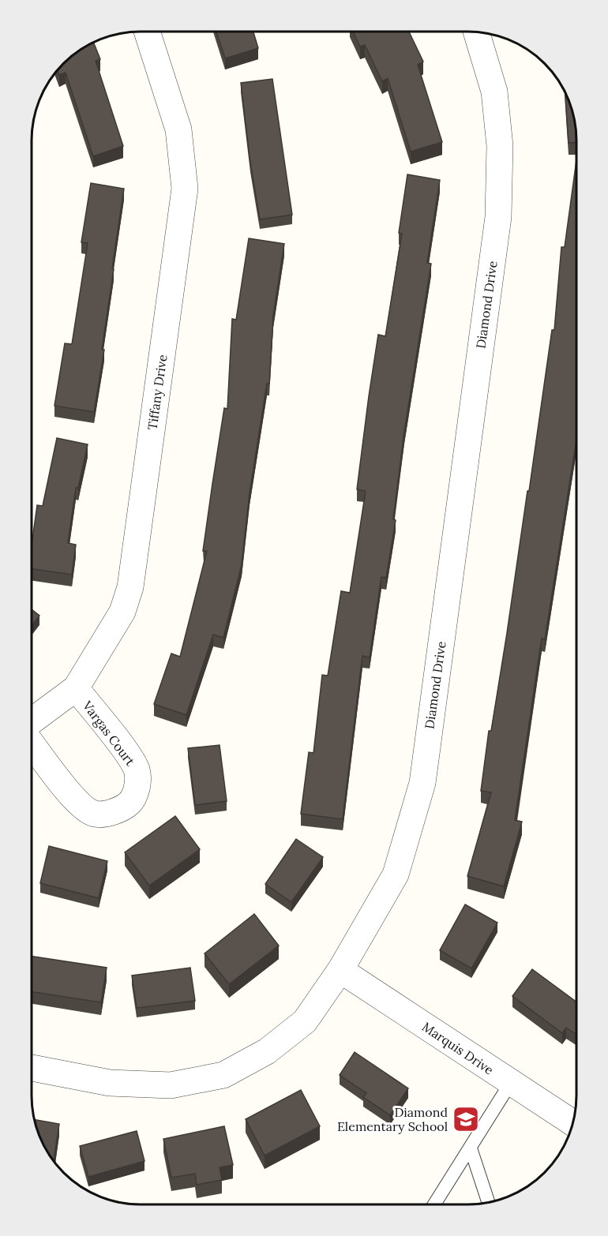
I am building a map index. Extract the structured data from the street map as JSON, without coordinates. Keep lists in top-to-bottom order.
{
  "streets": {
    "street": [
      "Diamond Drive",
      "Tiffany Drive",
      "Vargas Court",
      "Marquis Drive"
    ]
  },
  "crossings": [
    ["Diamond Drive", "Marquis Drive"],
    ["Tiffany Drive", "Vargas Court"]
  ],
  "places": {
    "school or university": ["Diamond Elementary School"]
  }
}
